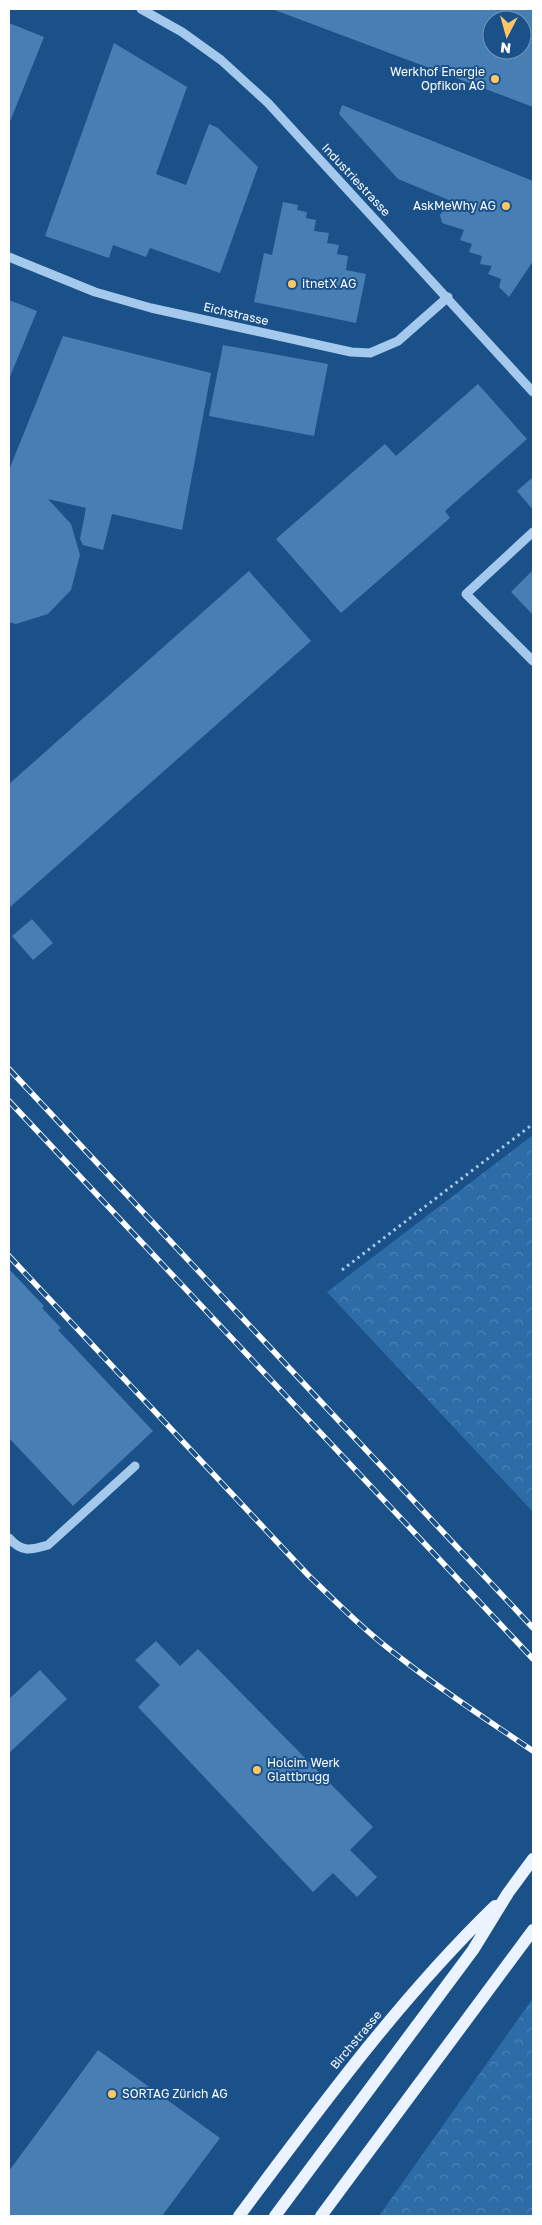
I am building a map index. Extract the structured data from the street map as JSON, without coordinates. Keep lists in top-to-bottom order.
{
  "streets": {
    "main road": ["Birchstrasse"],
    "street": ["Industriestrasse", "Eichstrasse"]
  },
  "crossings": [
    ["Industriestrasse", "Eichstrasse"]
  ],
  "places": [
    "Werkhof Energie Opfikon AG",
    "AskMeWhy AG",
    "itnetX AG",
    "Holcim Werk Glattbrugg",
    "SORTAG Zürich AG"
  ],
  "north": "bottom"
}
